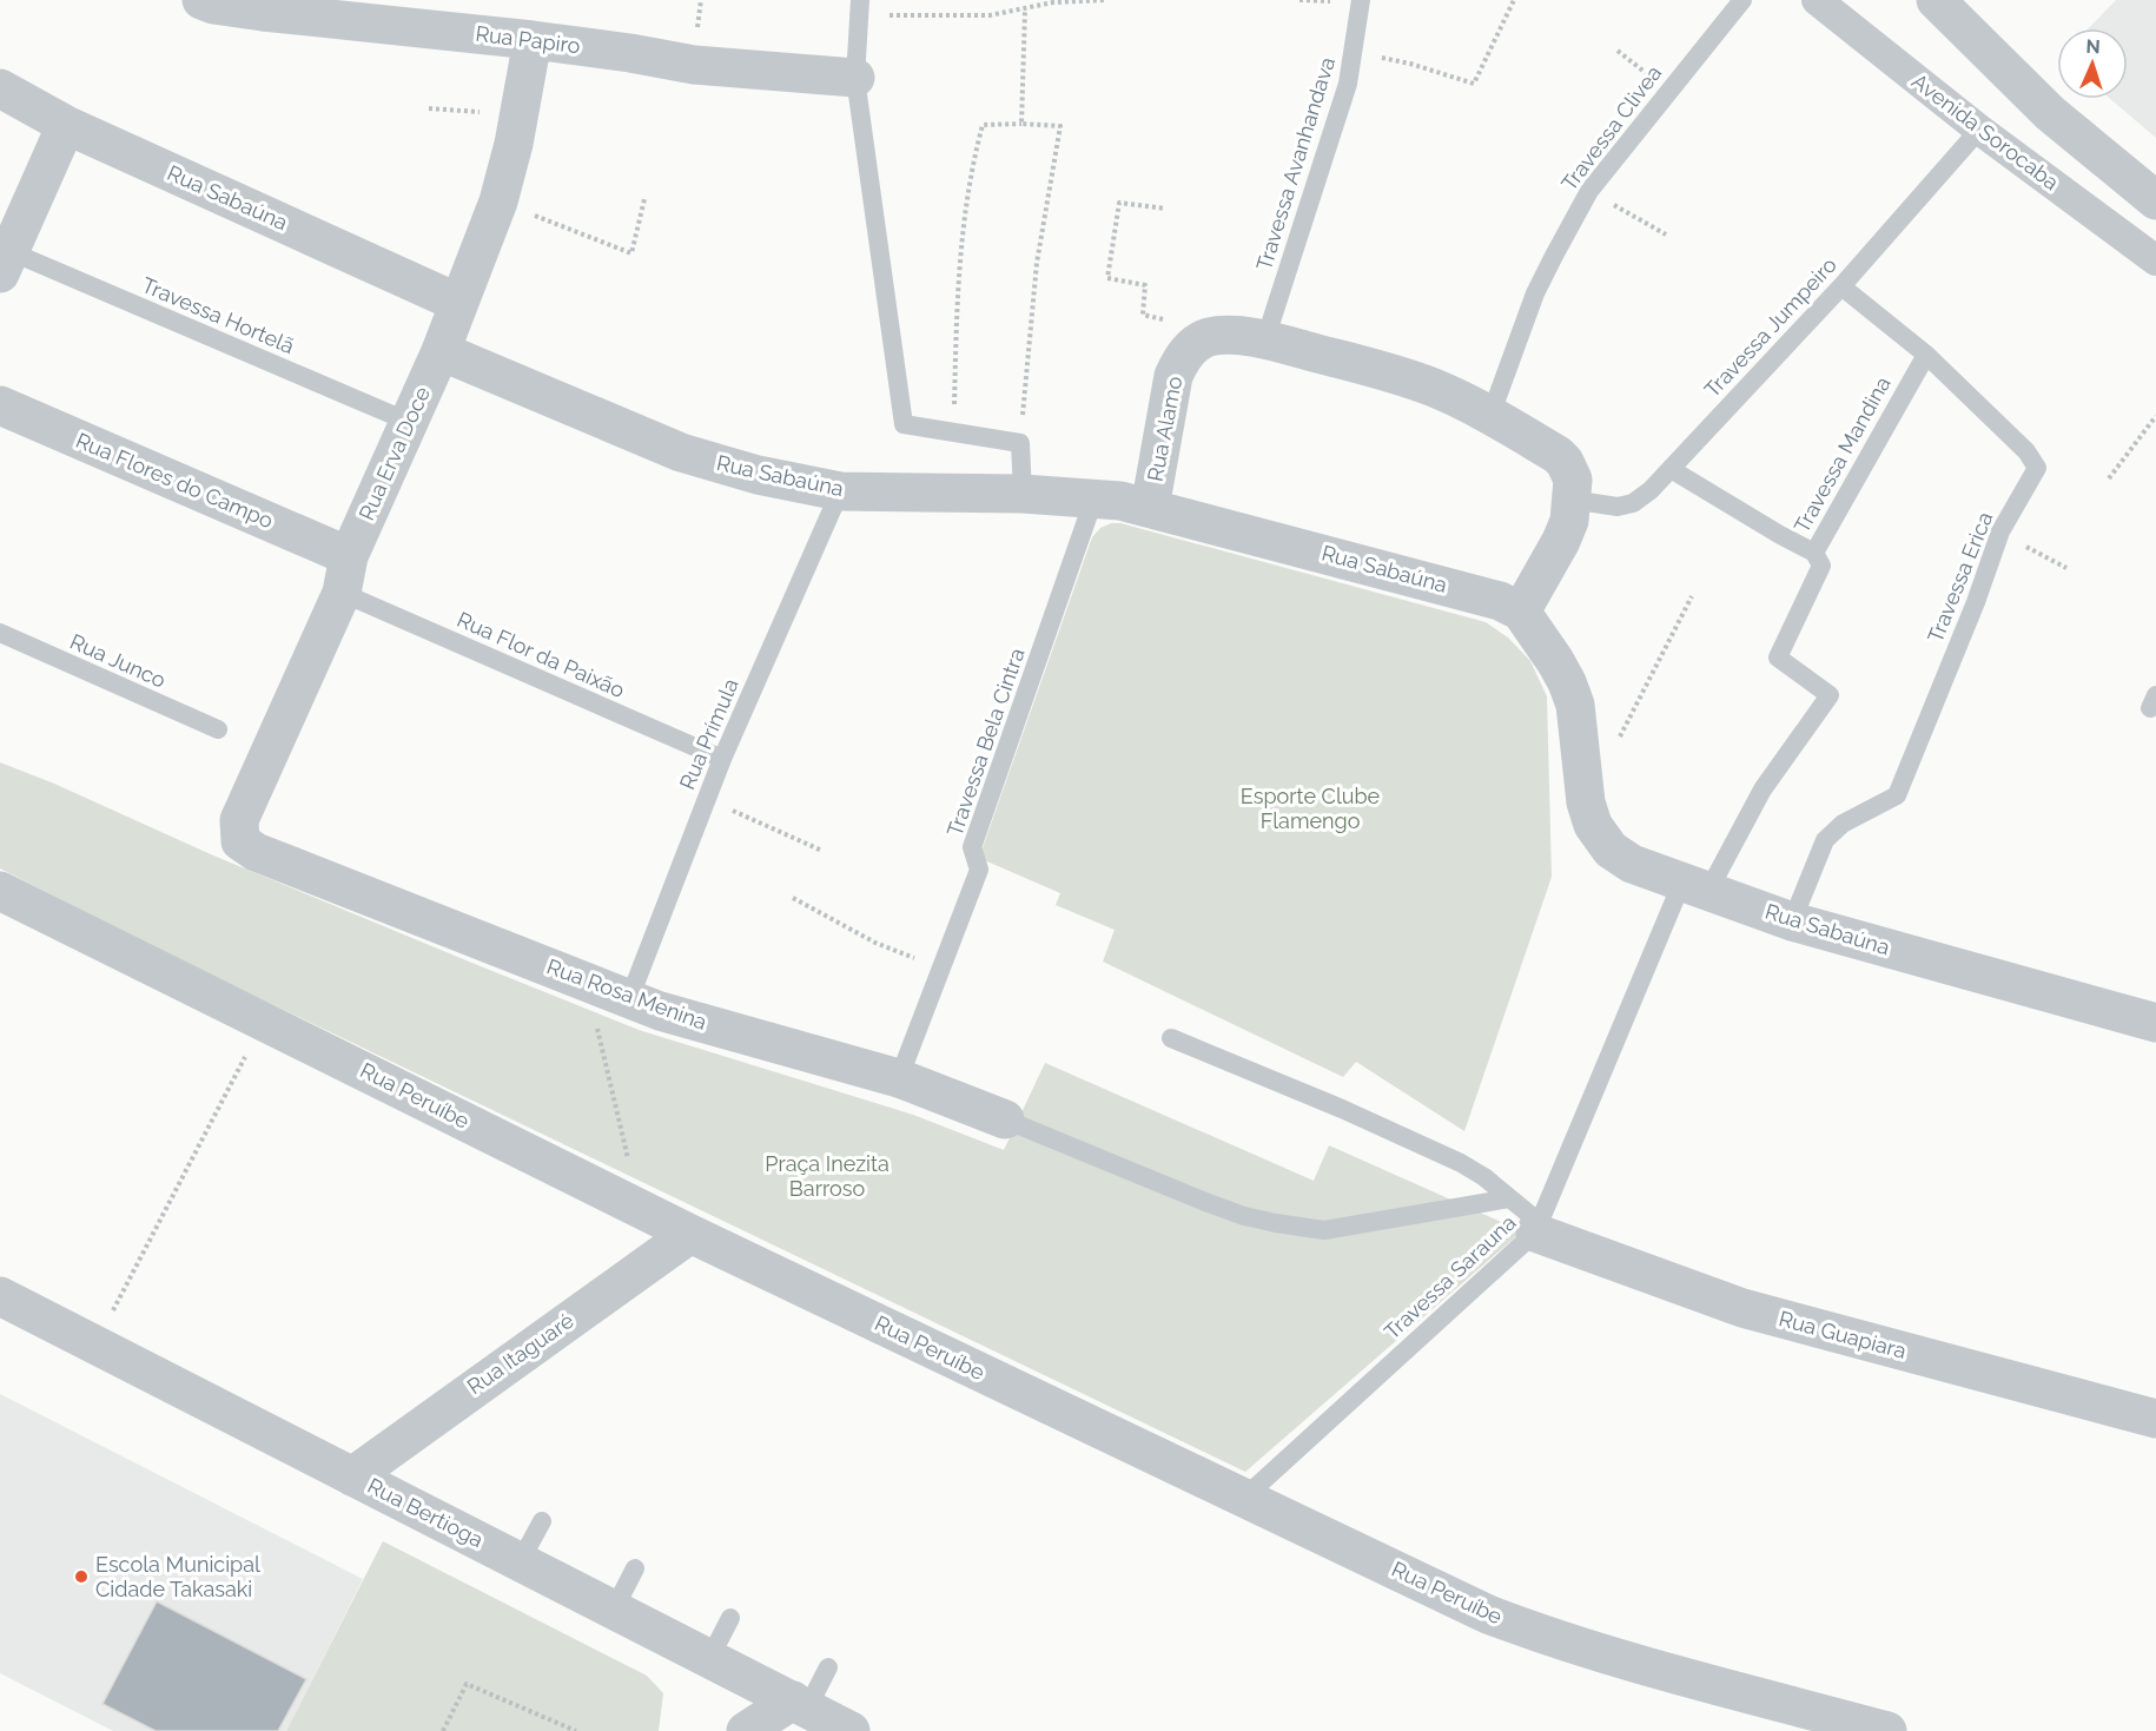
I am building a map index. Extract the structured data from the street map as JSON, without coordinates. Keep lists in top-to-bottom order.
{
  "streets": {
    "street": [
      "Rua Papiro",
      "Avenida Sorocaba",
      "Rua Sabaúna",
      "Rua Alamo",
      "Rua Erva Doce",
      "Rua Flores do Campo",
      "Rua Rosa Menina",
      "Rua Peruíbe",
      "Rua Guapiara",
      "Rua Itaguaré",
      "Rua Bertioga"
    ],
    "lane": [
      "Travessa Clivea",
      "Travessa Avanhandava",
      "Travessa Hortelã",
      "Travessa Jumpeiro",
      "Travessa Mandina",
      "Travessa Erica",
      "Rua Flor da Paixão",
      "Rua Junco",
      "Rua Prímula",
      "Travessa Bela Cintra",
      "Travessa Sarauna"
    ]
  },
  "crossings": [
    ["Rua Papiro", "Rua Erva Doce"],
    ["Avenida Sorocaba", "Travessa Jumpeiro"],
    ["Rua Sabaúna", "Rua Alamo"],
    ["Rua Sabaúna", "Rua Erva Doce"],
    ["Rua Sabaúna", "Travessa Mandina"],
    ["Rua Sabaúna", "Travessa Erica"],
    ["Rua Sabaúna", "Rua Prímula"],
    ["Rua Sabaúna", "Travessa Bela Cintra"],
    ["Rua Sabaúna", "Travessa Sarauna"],
    ["Travessa Hortelã", "Rua Erva Doce"],
    ["Travessa Jumpeiro", "Travessa Erica"],
    ["Rua Erva Doce", "Rua Flores do Campo"],
    ["Rua Erva Doce", "Rua Flor da Paixão"],
    ["Rua Erva Doce", "Rua Rosa Menina"],
    ["Travessa Mandina", "Travessa Erica"],
    ["Travessa Mandina", "Travessa Sarauna"],
    ["Rua Flores do Campo", "Rua Flor da Paixão"],
    ["Rua Flor da Paixão", "Rua Prímula"],
    ["Rua Prímula", "Rua Rosa Menina"],
    ["Travessa Bela Cintra", "Rua Rosa Menina"],
    ["Rua Peruíbe", "Travessa Sarauna"],
    ["Rua Peruíbe", "Rua Itaguaré"],
    ["Travessa Sarauna", "Rua Guapiara"],
    ["Rua Itaguaré", "Rua Bertioga"]
  ],
  "parks": ["Esporte Clube Flamengo", "Praça Inezita Barroso"],
  "places": ["Escola Municipal Cidade Takasaki"],
  "north": "top"
}
